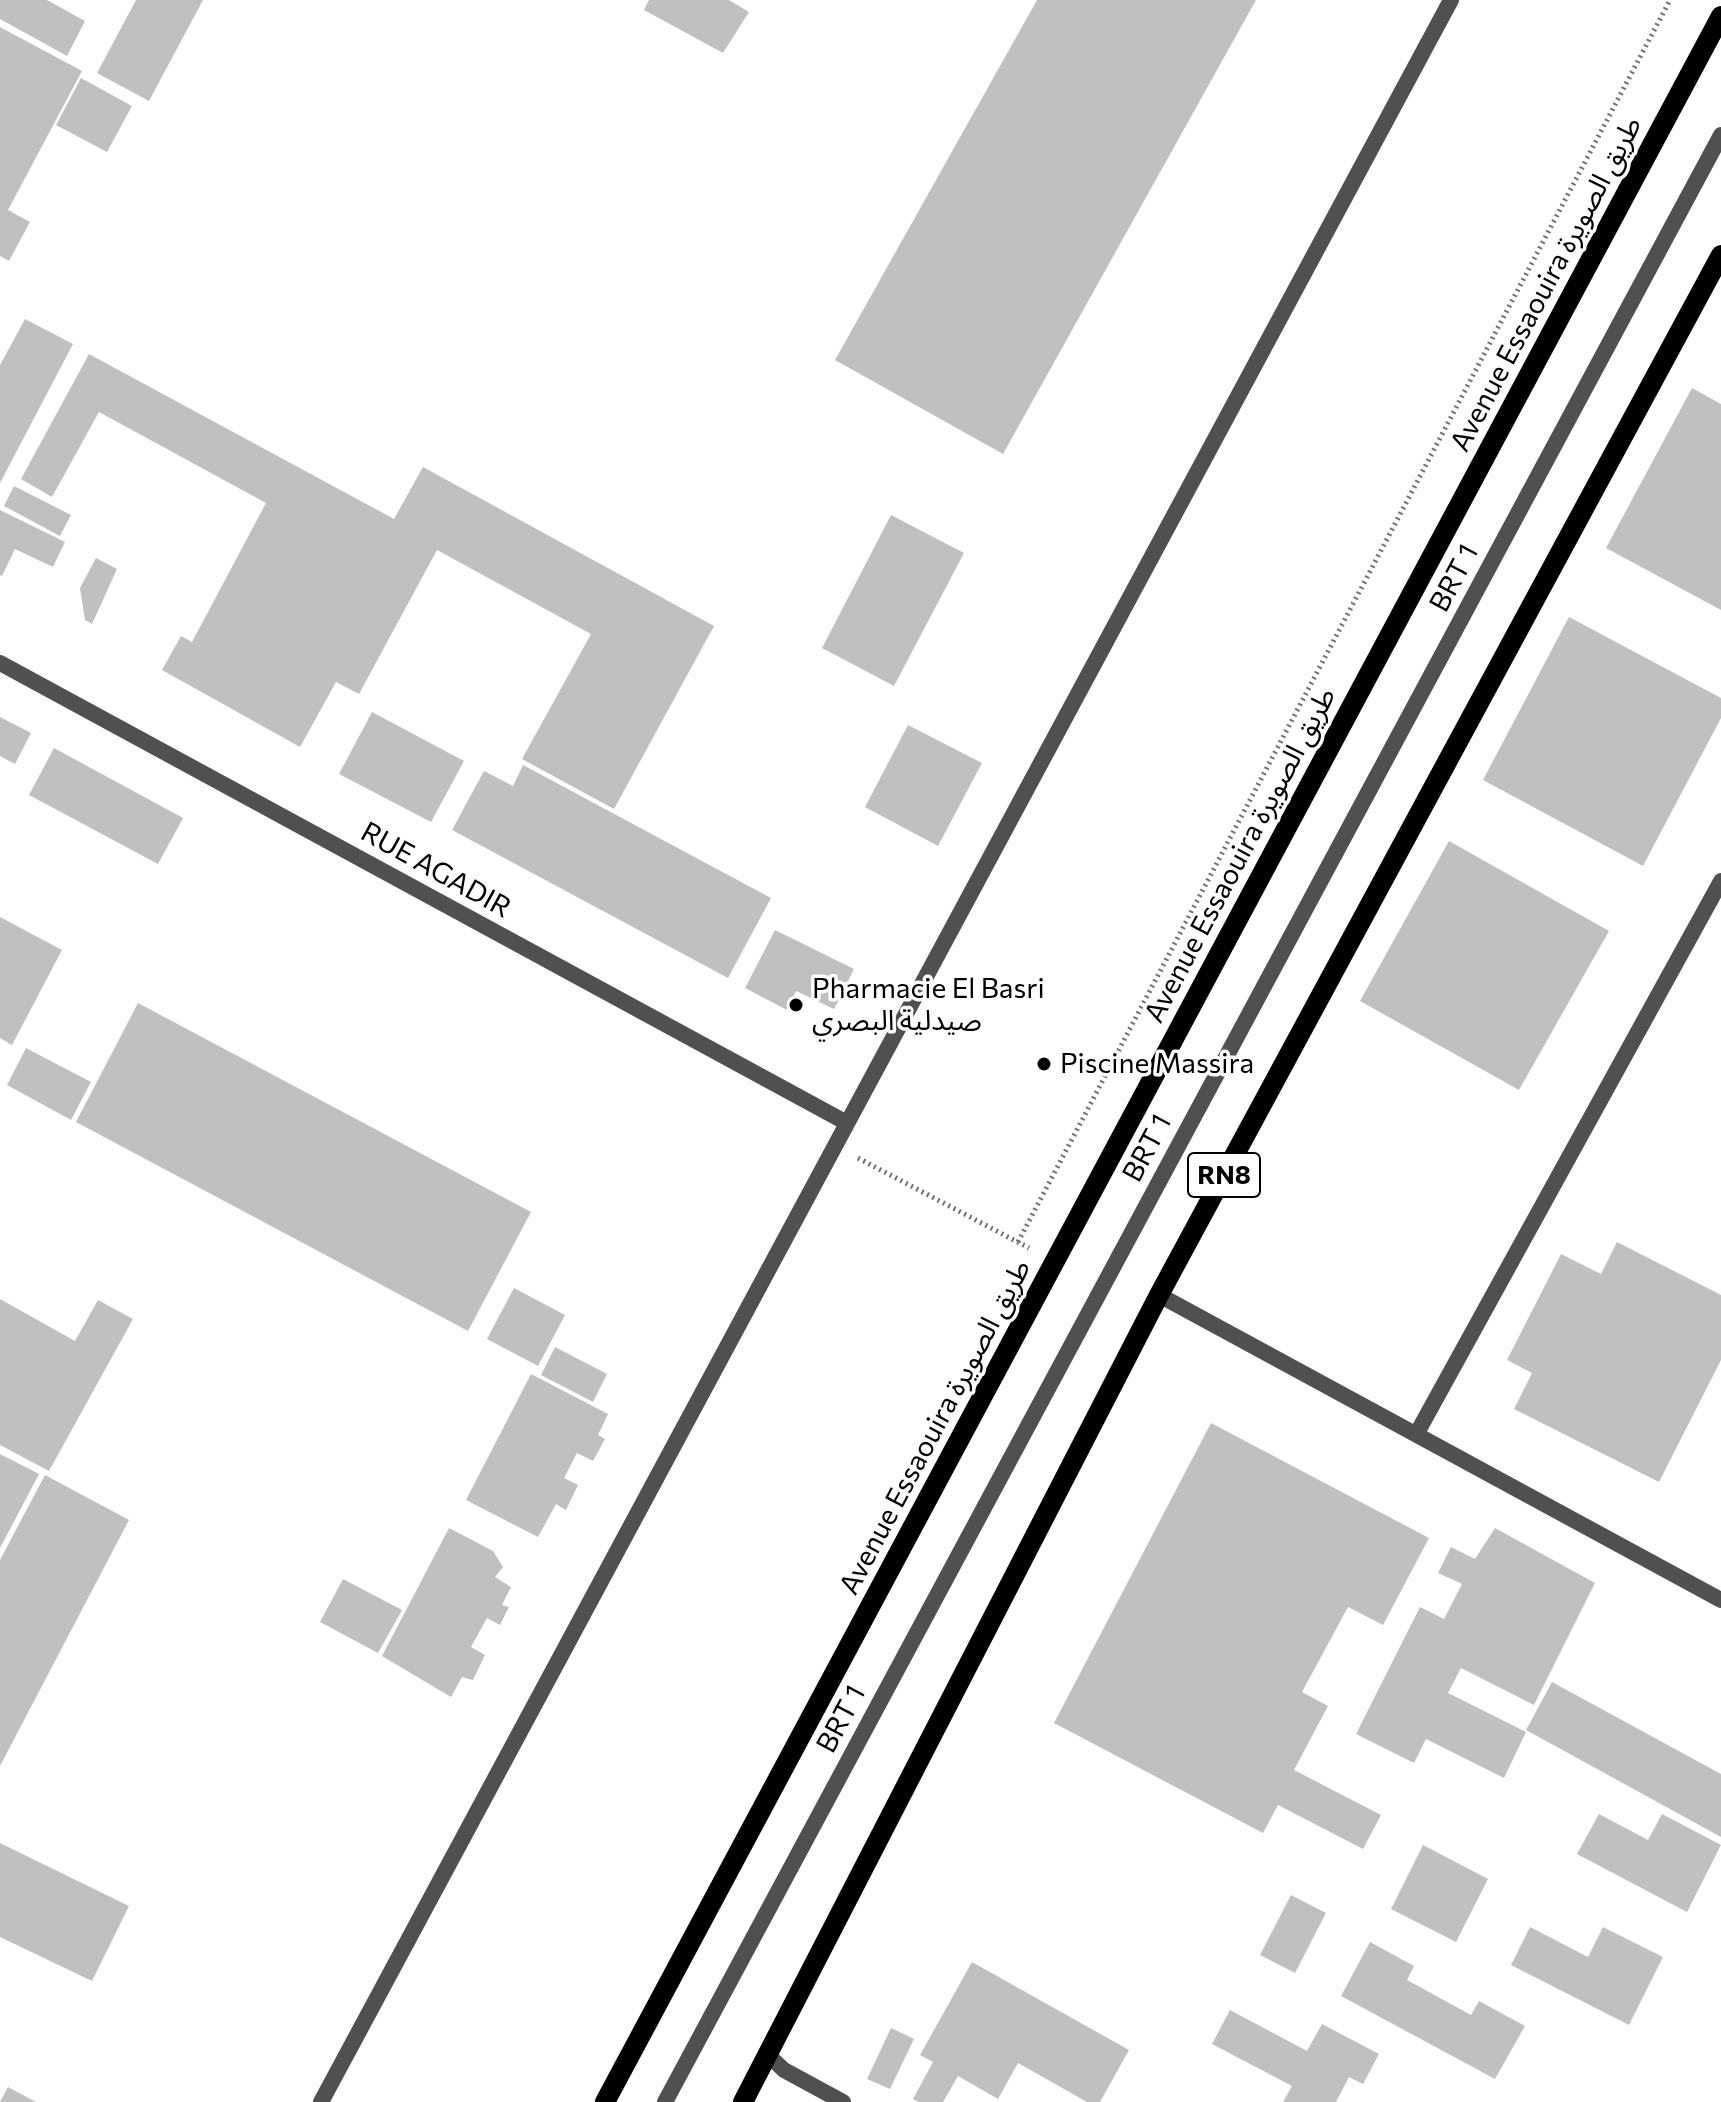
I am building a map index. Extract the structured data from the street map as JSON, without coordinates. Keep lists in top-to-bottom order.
{
  "streets": {
    "main road": ["Avenue Essaouira طريق الصويرة", "RN8"],
    "street": ["BRT 1", "RUE AGADIR"]
  },
  "places": ["Pharmacie El Basri صيدلية البصري", "Piscine Massira"]
}
